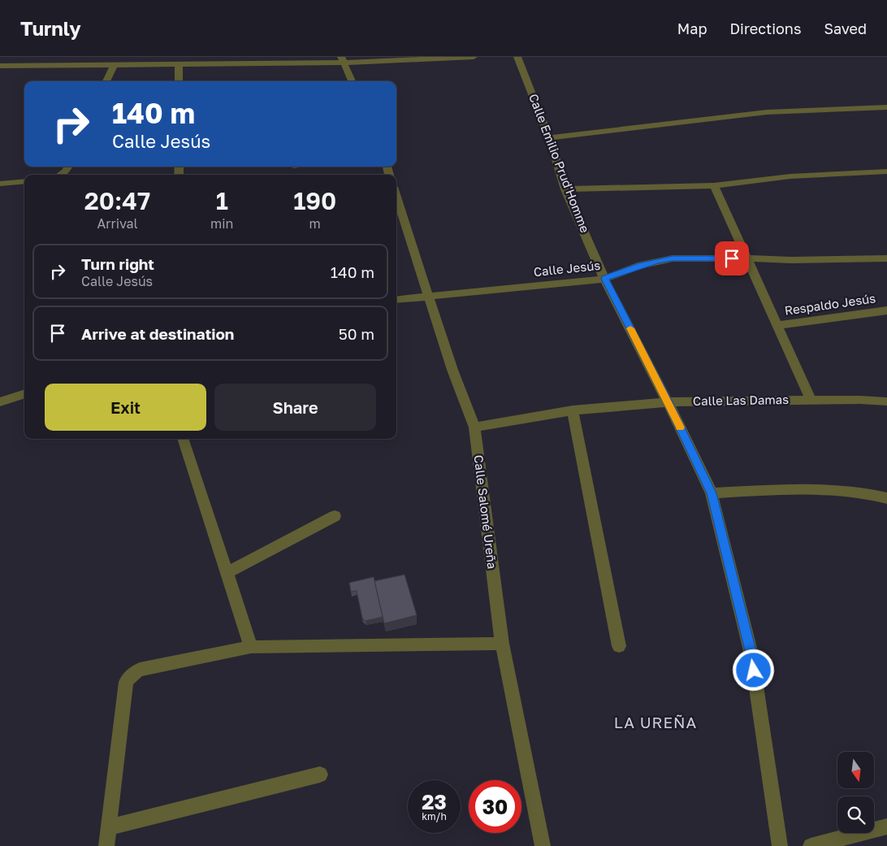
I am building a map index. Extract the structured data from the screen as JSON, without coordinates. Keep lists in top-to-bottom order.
{
  "streets": {
    "street": [
      "Calle Emilio Prud'Homme",
      "Calle Jesús",
      "Respaldo Jesús",
      "Calle Las Damas",
      "Calle Salomé Ureña"
    ]
  },
  "crossings": [
    ["Calle Emilio Prud'Homme", "Calle Jesús"],
    ["Calle Emilio Prud'Homme", "Calle Las Damas"],
    ["Calle Jesús", "Calle Salomé Ureña"],
    ["Calle Las Damas", "Calle Salomé Ureña"]
  ],
  "districts": ["LA UREÑA"],
  "north": "bottom",
  "page": {
    "header": "Turnly",
    "nav": ["Map", "Directions", "Saved"],
    "turn": ["140 m", "Calle Jesús"],
    "eta": [
      "20:47",
      "Arrival",
      "1",
      "min",
      "190",
      "m"
    ],
    "list": [
      {
        "name": "Turn right",
        "note": "Calle Jesús",
        "value": "140 m"
      },
      {
        "name": "Arrive at destination",
        "value": "50 m"
      }
    ],
    "buttons": ["Exit", "Share"],
    "speed": "23 km/h",
    "limit": "30"
  }
}
